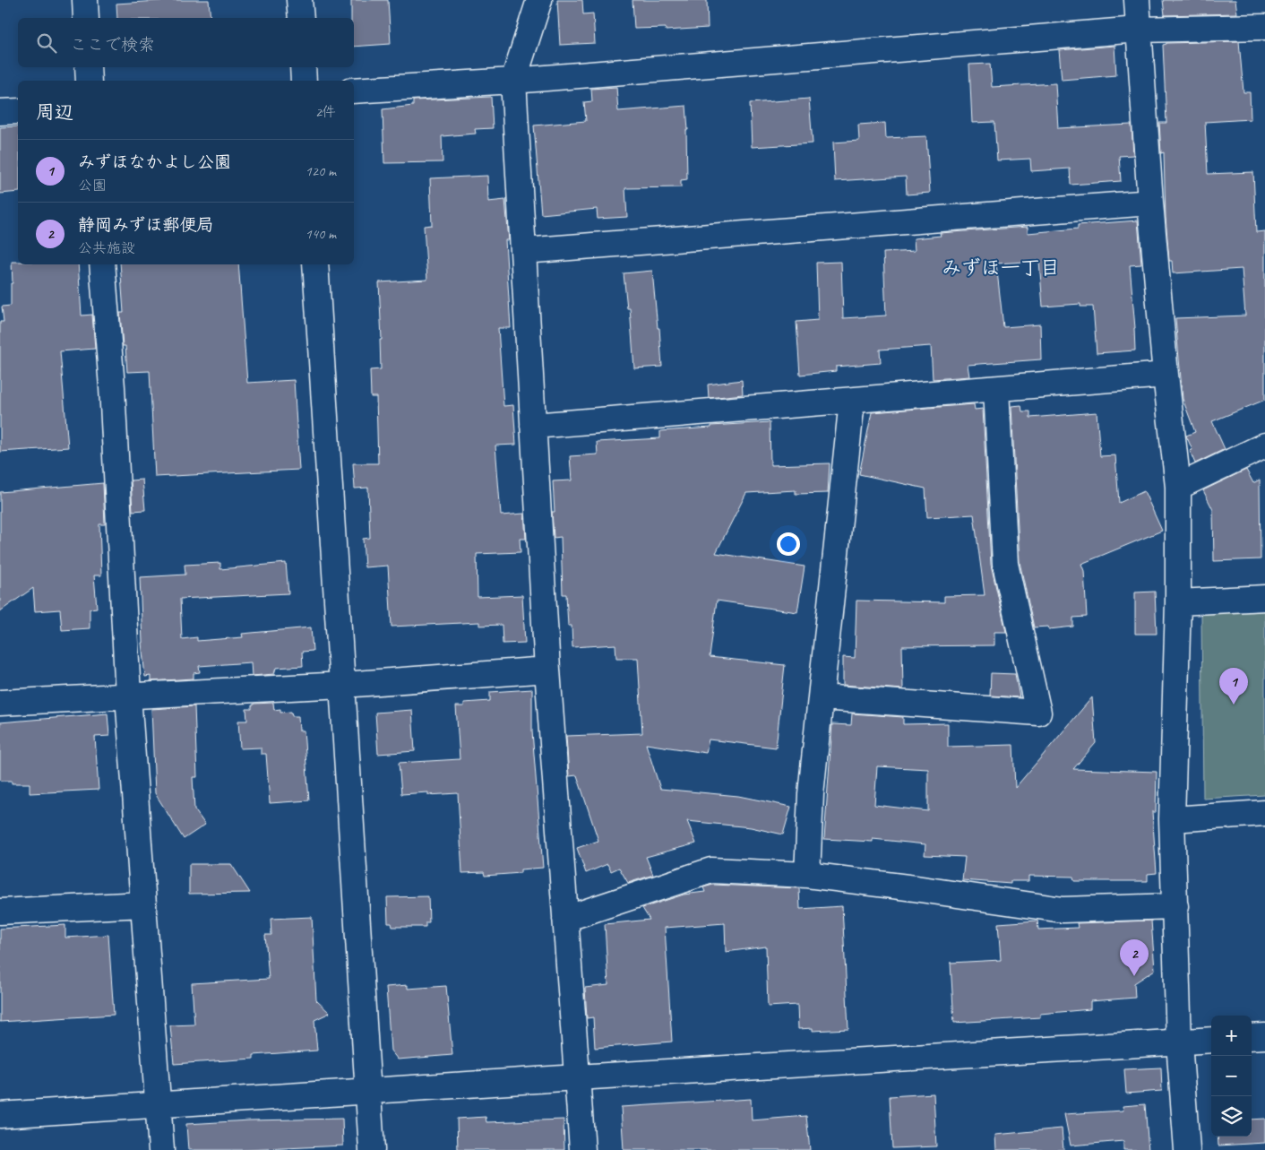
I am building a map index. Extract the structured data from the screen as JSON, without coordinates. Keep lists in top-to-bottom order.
{
  "districts": ["みずほ一丁目"],
  "page": {
    "search": "ここで検索",
    "heading": ["周辺", "2件"],
    "list": [
      {
        "mark": "1",
        "name": "みずほなかよし公園",
        "note": "公園",
        "value": "120 m"
      },
      {
        "mark": "2",
        "name": "静岡みずほ郵便局",
        "note": "公共施設",
        "value": "140 m"
      }
    ],
    "pins": ["1", "2"],
    "map_buttons": ["+", "−"]
  }
}
